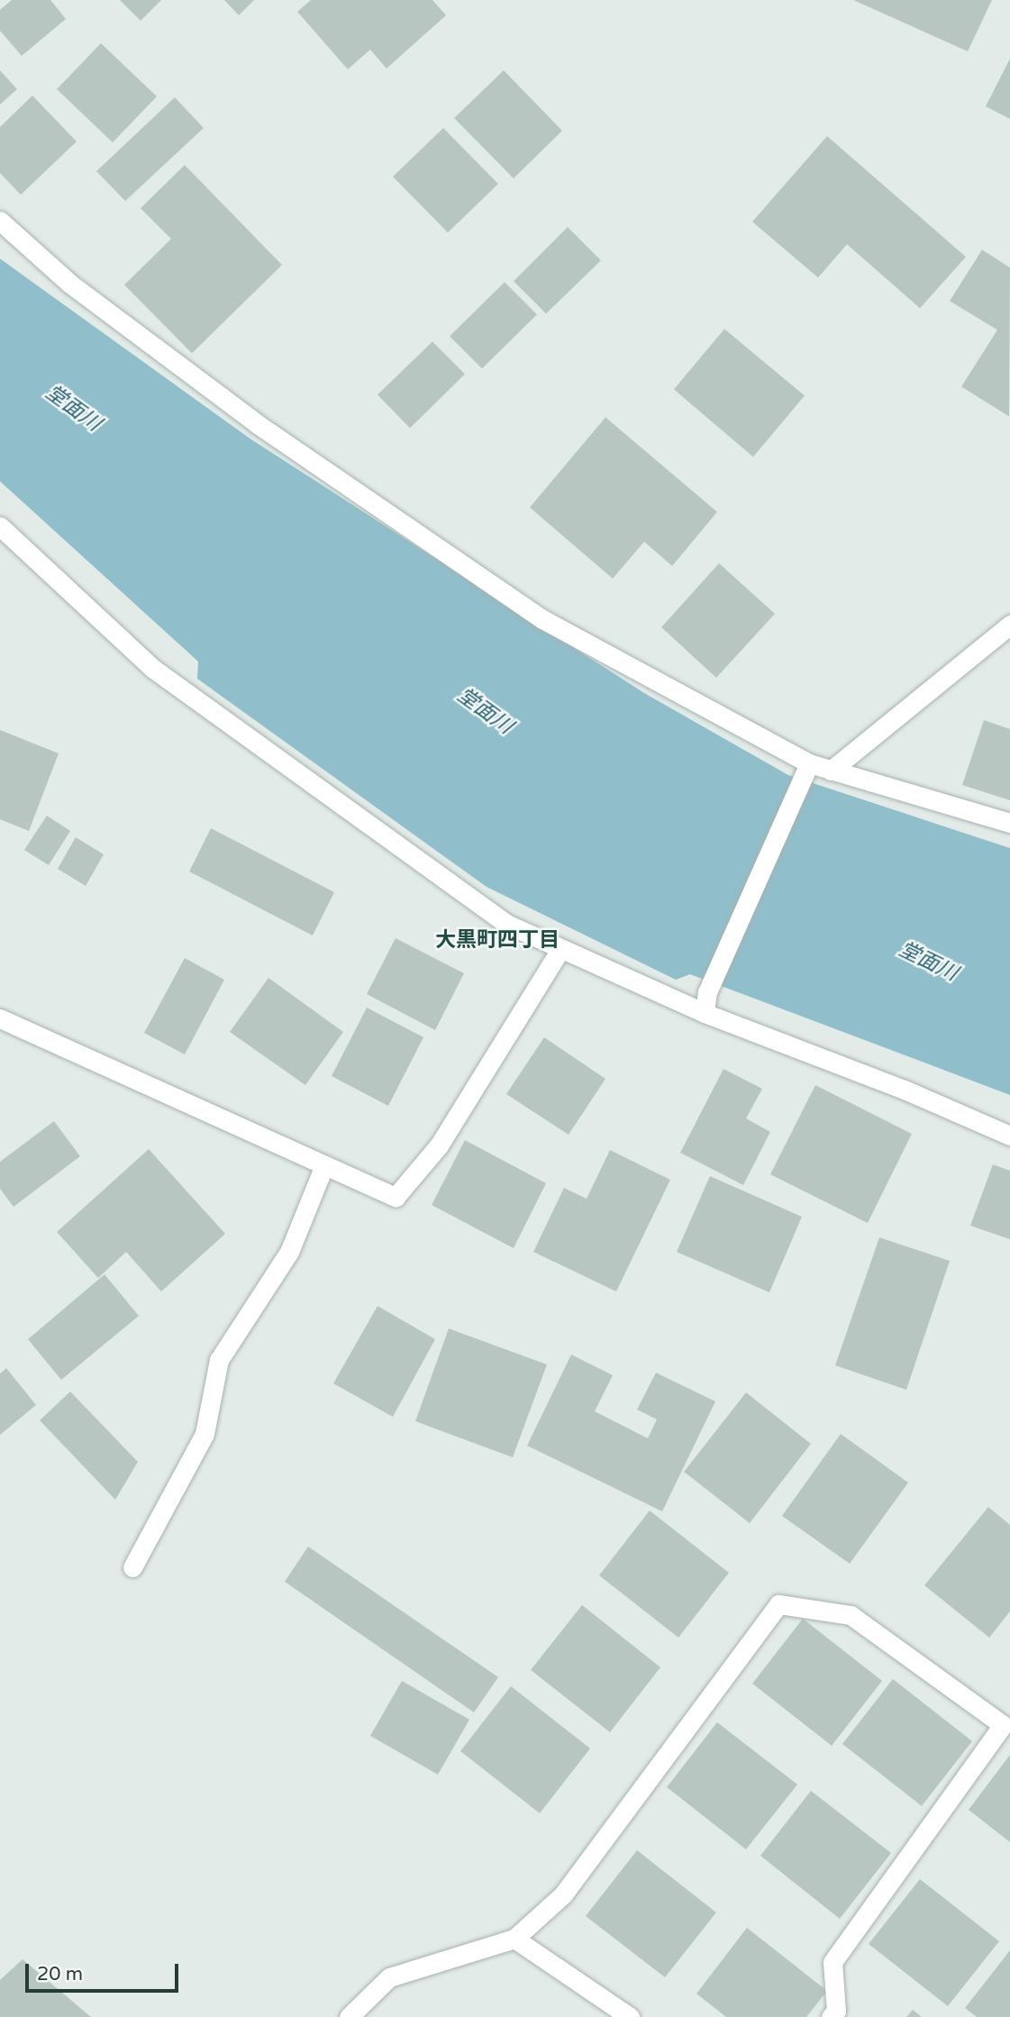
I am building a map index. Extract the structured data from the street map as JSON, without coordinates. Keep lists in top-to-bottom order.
{
  "districts": ["大黒町四丁目"],
  "water": ["堂面川"],
  "scale_bar": "20 m"
}
